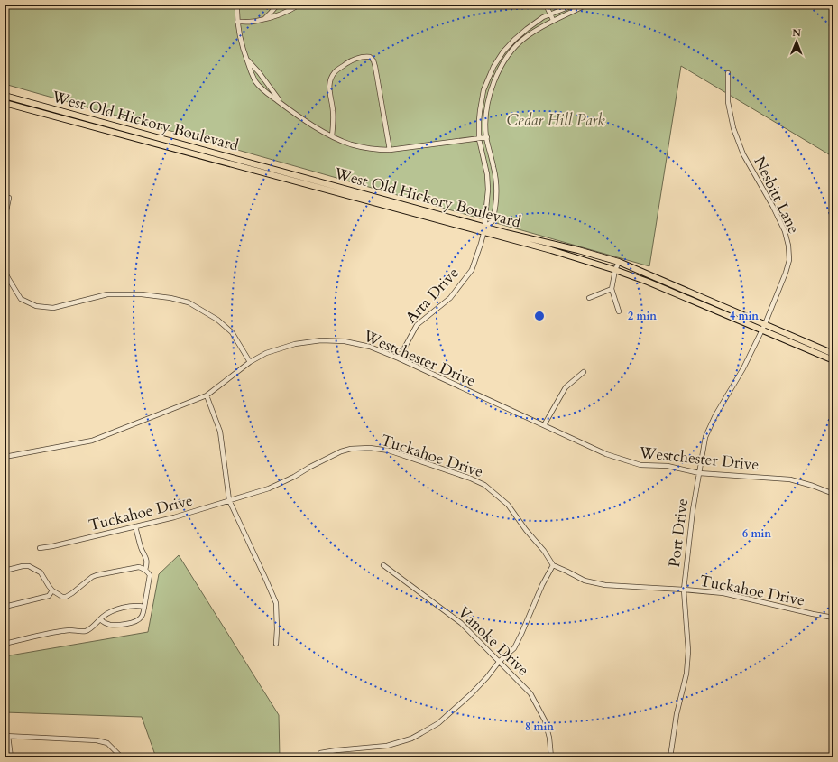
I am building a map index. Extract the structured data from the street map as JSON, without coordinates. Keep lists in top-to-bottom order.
{
  "streets": {
    "main road": ["West Old Hickory Boulevard"],
    "street": [
      "Nesbitt Lane",
      "Arta Drive",
      "Westchester Drive",
      "Tuckahoe Drive",
      "Port Drive",
      "Vanoke Drive"
    ]
  },
  "crossings": [
    ["West Old Hickory Boulevard", "Nesbitt Lane"],
    ["West Old Hickory Boulevard", "Arta Drive"],
    ["West Old Hickory Boulevard", "Port Drive"],
    ["Nesbitt Lane", "Port Drive"],
    ["Arta Drive", "Westchester Drive"],
    ["Westchester Drive", "Port Drive"],
    ["Tuckahoe Drive", "Port Drive"]
  ],
  "parks": ["Cedar Hill Park"],
  "north": "top",
  "rings": [
    "2 min",
    "4 min",
    "6 min",
    "8 min"
  ]
}
